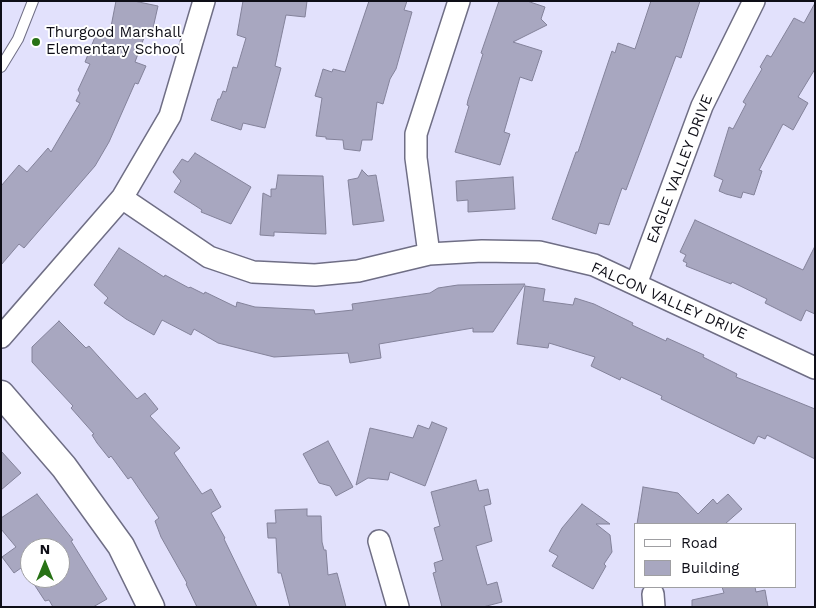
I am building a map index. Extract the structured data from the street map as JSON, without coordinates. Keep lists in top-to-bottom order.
{
  "streets": {
    "street": ["EAGLE VALLEY DRIVE", "FALCON VALLEY DRIVE"]
  },
  "crossings": [
    ["EAGLE VALLEY DRIVE", "FALCON VALLEY DRIVE"]
  ],
  "places": ["Thurgood Marshall Elementary School"],
  "legend": ["Road", "Building"],
  "north": "top"
}
